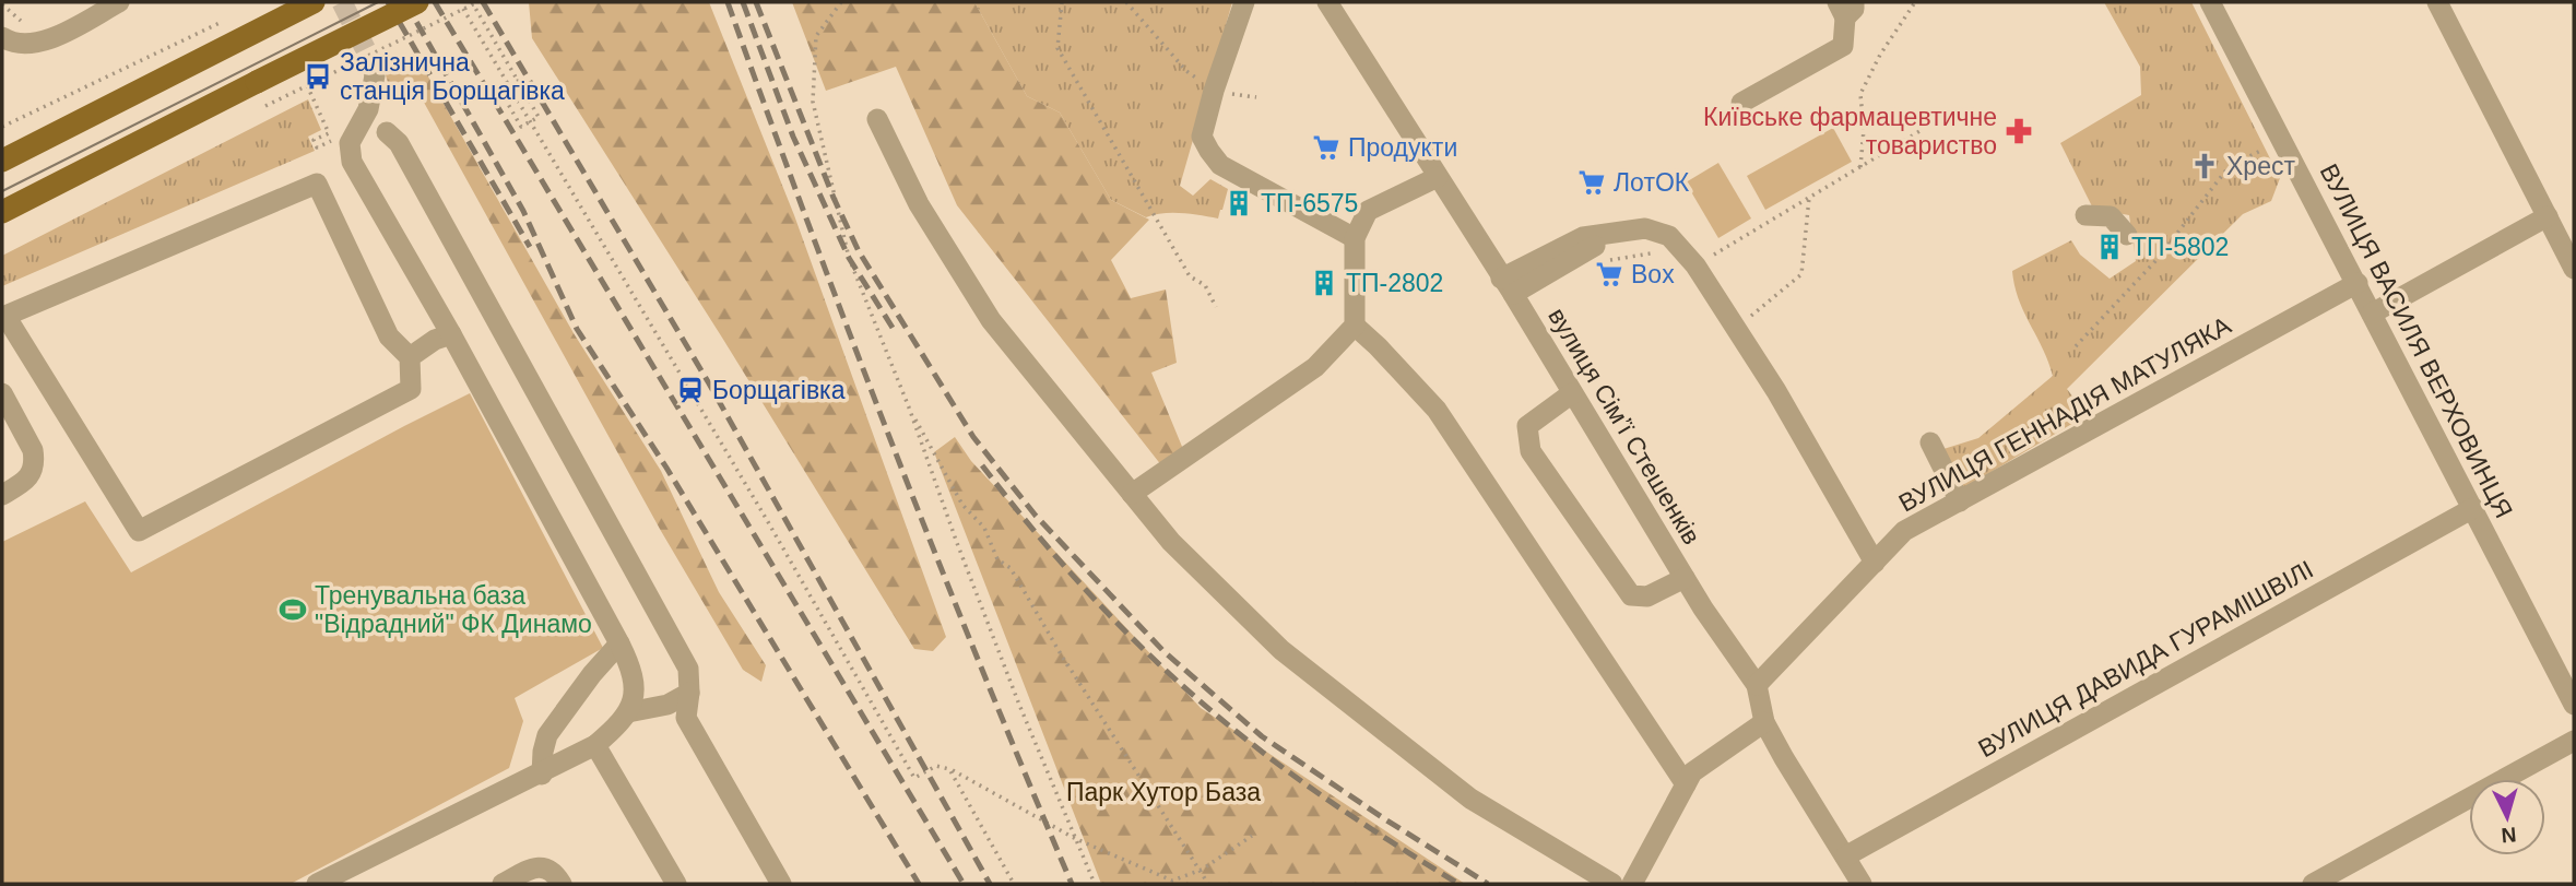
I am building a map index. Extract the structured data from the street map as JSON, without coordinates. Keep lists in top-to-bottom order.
{
  "streets": {
    "street": [
      "ВУЛИЦЯ ВАСИЛЯ ВЕРХОВИНЦЯ",
      "ВУЛИЦЯ ГЕННАДІЯ МАТУЛЯКА",
      "вулиця Сімʼї Стешенків",
      "ВУЛИЦЯ ДАВИДА ГУРАМІШВІЛІ"
    ]
  },
  "crossings": [
    ["ВУЛИЦЯ ВАСИЛЯ ВЕРХОВИНЦЯ", "ВУЛИЦЯ ГЕННАДІЯ МАТУЛЯКА"],
    ["ВУЛИЦЯ ВАСИЛЯ ВЕРХОВИНЦЯ", "ВУЛИЦЯ ДАВИДА ГУРАМІШВІЛІ"],
    ["ВУЛИЦЯ ГЕННАДІЯ МАТУЛЯКА", "вулиця Сімʼї Стешенків"],
    ["вулиця Сімʼї Стешенків", "ВУЛИЦЯ ДАВИДА ГУРАМІШВІЛІ"]
  ],
  "parks": ["Парк Хутор База"],
  "places": {
    "bus stop": ["Залізнична станція Борщагівка"],
    "pharmacy": ["Київське фармацевтичне товариство"],
    "supermarket": ["Продукти", "ЛотОК", "Box"],
    "church": ["Хрест"],
    "building": ["ТП-6575", "ТП-5802", "ТП-2802"],
    "station": ["Борщагівка"],
    "sports": ["Тренувальна база \"Відрадний\" ФК Динамо"]
  },
  "north": "bottom"
}
